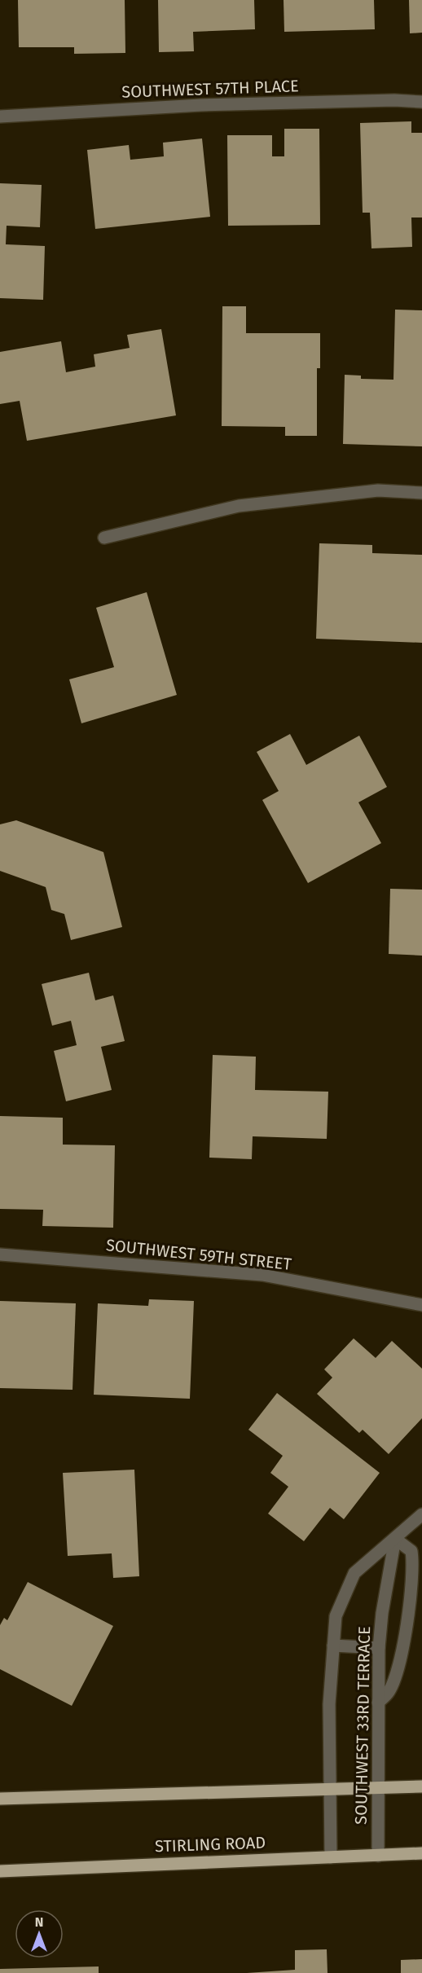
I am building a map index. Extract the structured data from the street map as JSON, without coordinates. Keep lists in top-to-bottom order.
{
  "streets": {
    "main road": ["STIRLING ROAD"],
    "street": ["SOUTHWEST 57TH PLACE", "SOUTHWEST 59TH STREET", "SOUTHWEST 33RD TERRACE"]
  },
  "crossings": [
    ["SOUTHWEST 33RD TERRACE", "STIRLING ROAD"]
  ],
  "north": "top"
}
